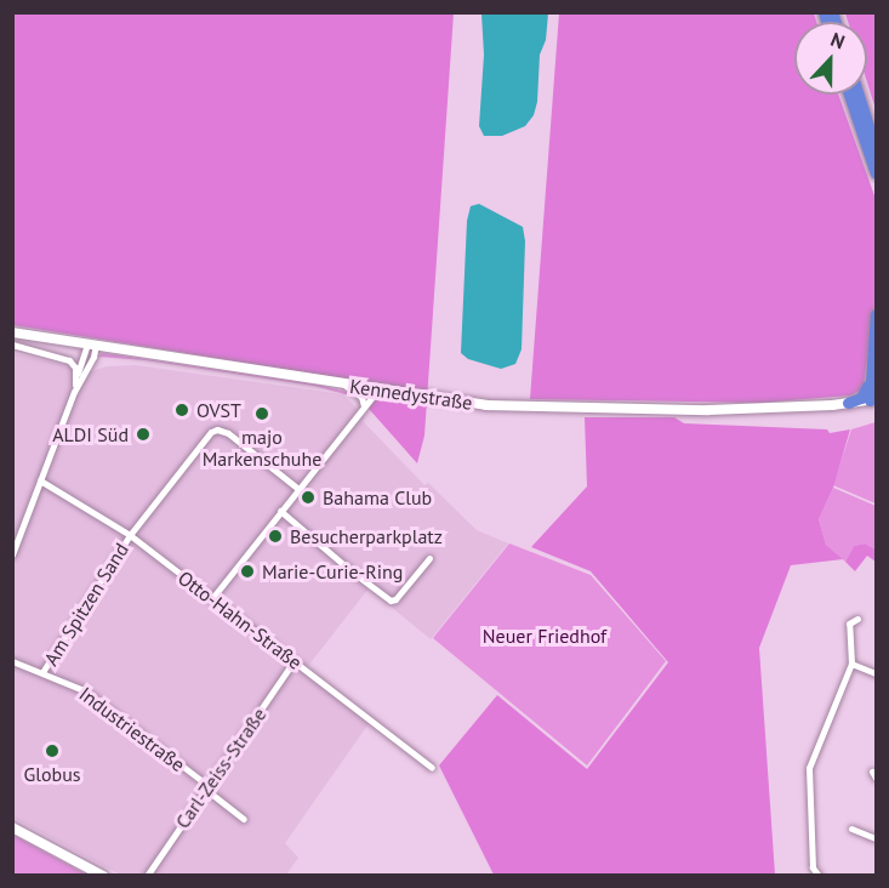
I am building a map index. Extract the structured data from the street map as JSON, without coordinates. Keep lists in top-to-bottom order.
{
  "streets": {
    "main road": ["Kennedystraße"],
    "street": [
      "Am Spitzen Sand",
      "Otto-Hahn-Straße",
      "Industriestraße",
      "Carl-Zeiss-Straße"
    ]
  },
  "crossings": [
    ["Am Spitzen Sand", "Otto-Hahn-Straße"],
    ["Am Spitzen Sand", "Industriestraße"],
    ["Otto-Hahn-Straße", "Carl-Zeiss-Straße"],
    ["Industriestraße", "Carl-Zeiss-Straße"]
  ],
  "parks": ["Neuer Friedhof"],
  "places": [
    "OVST",
    "majo Markenschuhe",
    "ALDI Süd",
    "Bahama Club",
    "Besucherparkplatz",
    "Marie-Curie-Ring",
    "Globus"
  ],
  "north": "top"
}
